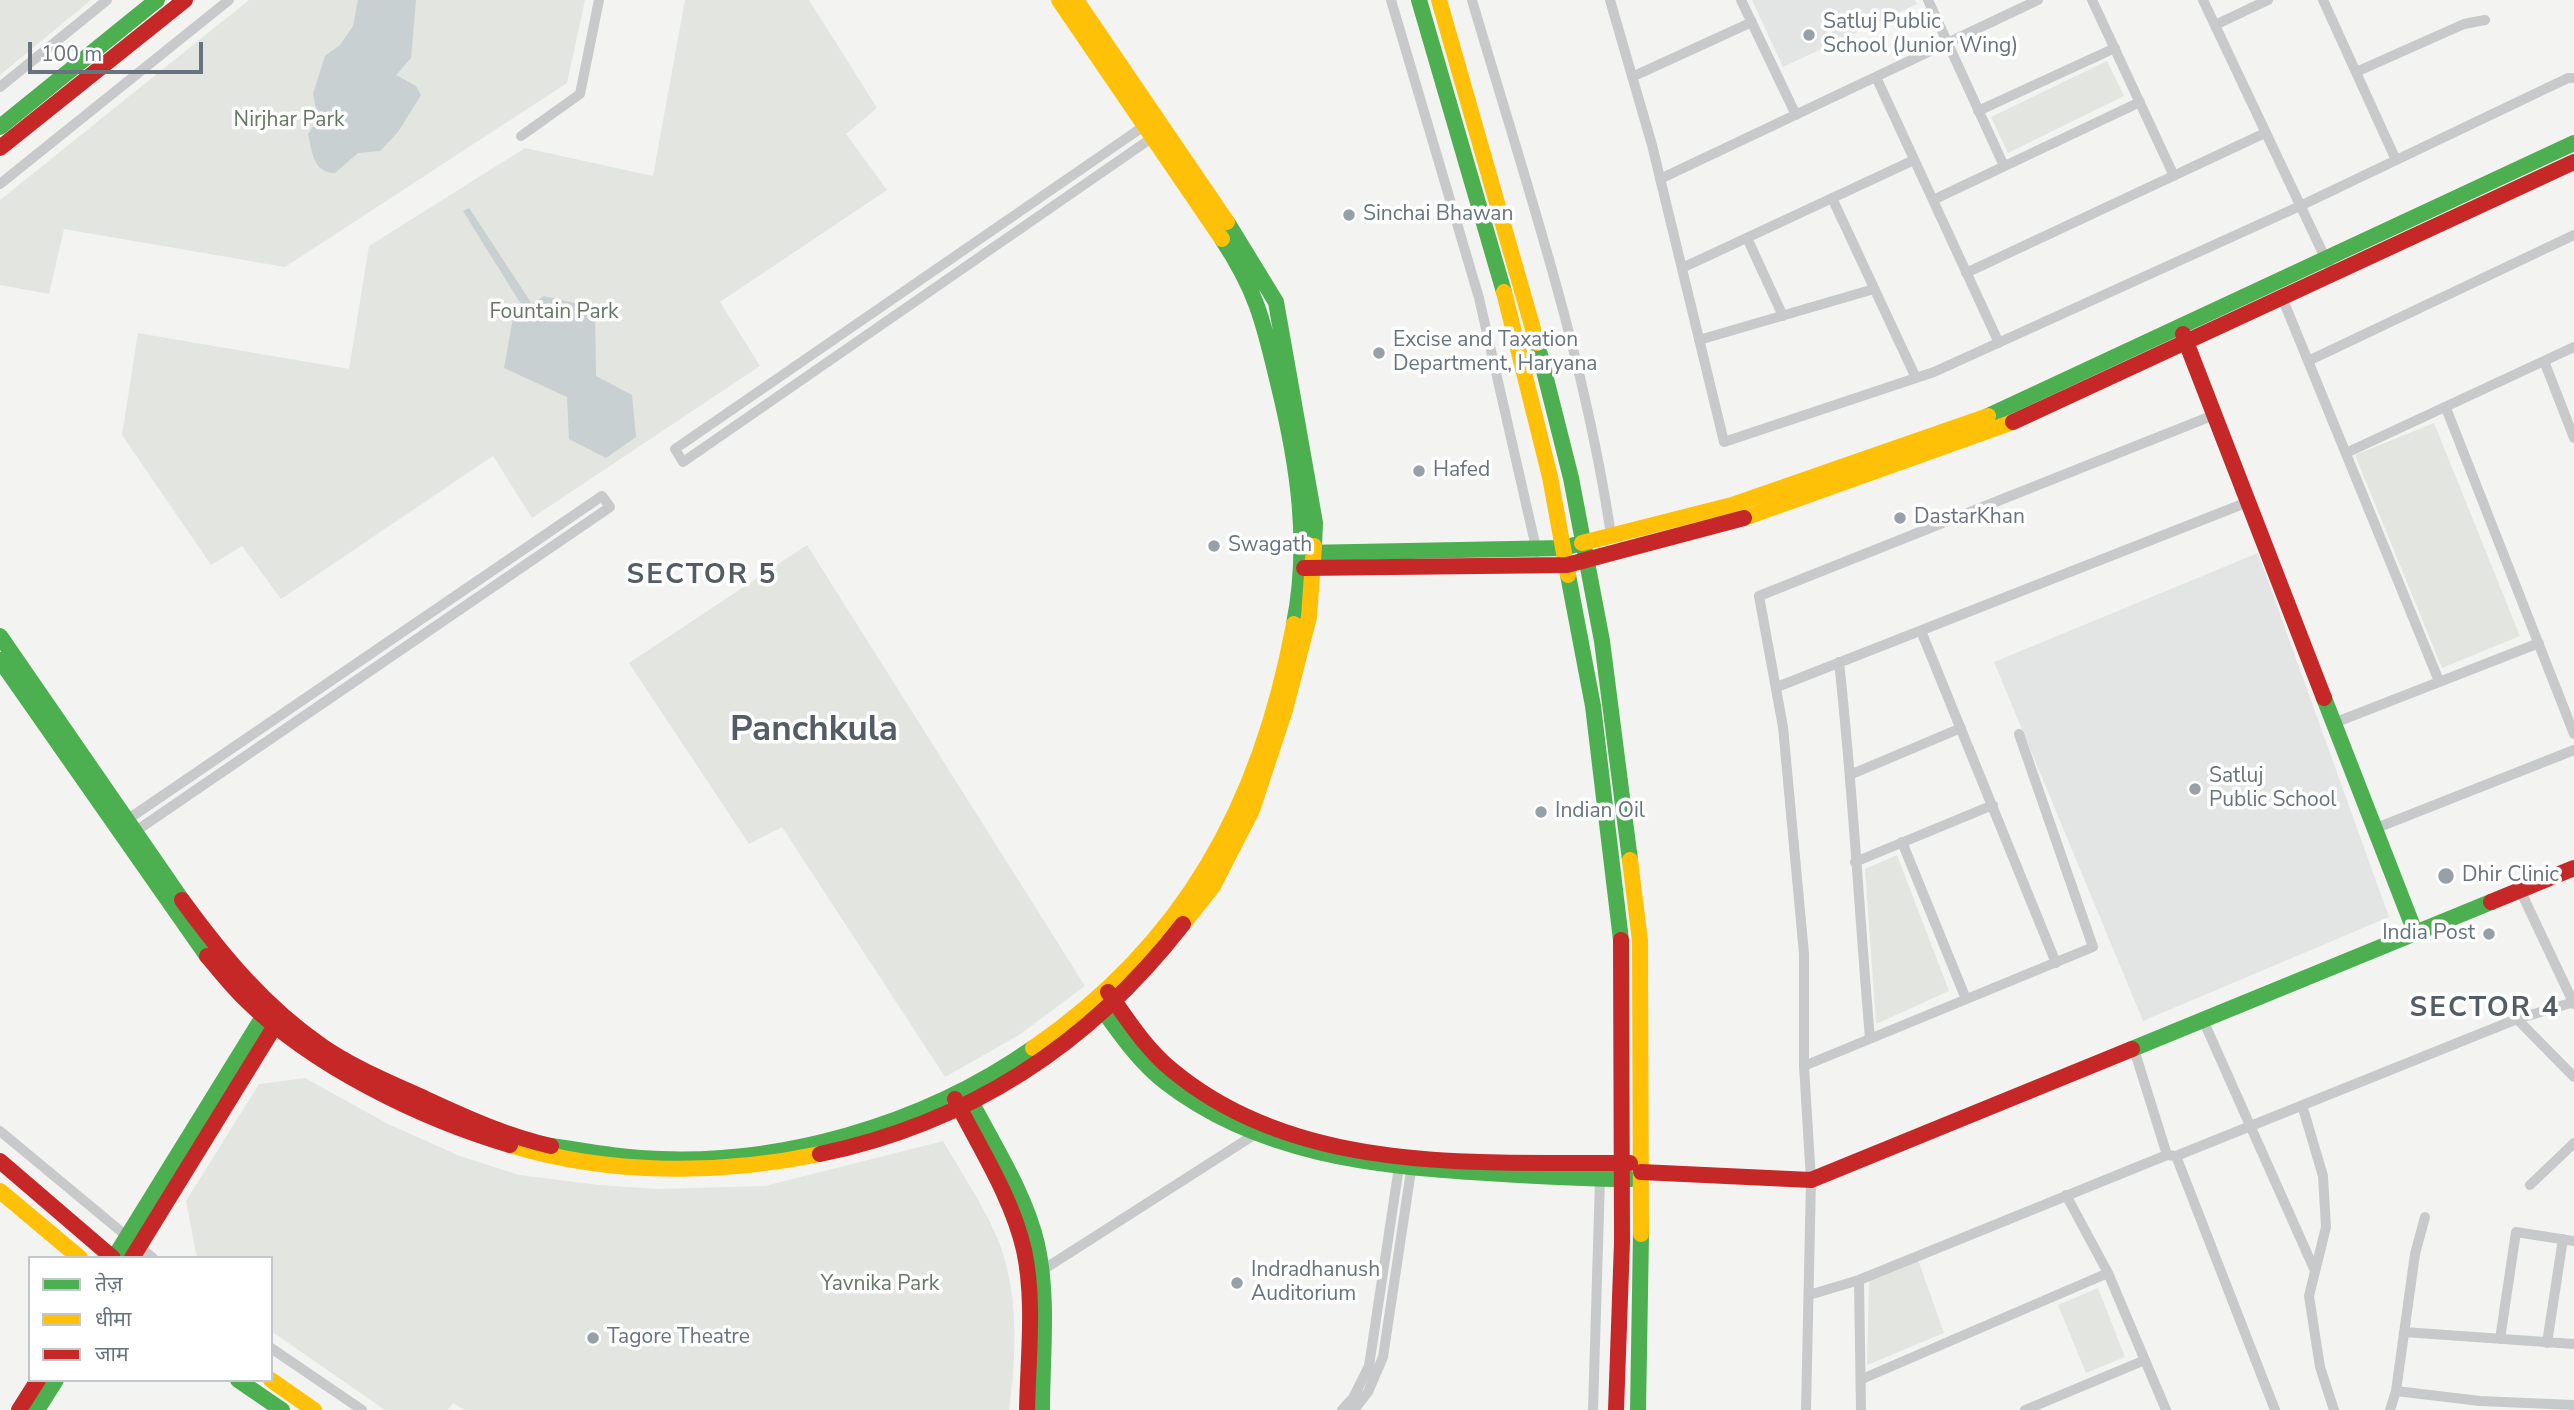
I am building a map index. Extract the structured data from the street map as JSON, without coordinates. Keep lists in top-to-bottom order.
{
  "districts": ["SECTOR 5", "Panchkula", "SECTOR 4"],
  "parks": ["Nirjhar Park", "Fountain Park", "Yavnika Park"],
  "places": [
    "Satluj Public School (Junior Wing)",
    "Sinchai Bhawan",
    "Excise and Taxation Department, Haryana",
    "Hafed",
    "DastarKhan",
    "Swagath",
    "Satluj Public School",
    "Indian Oil",
    "Dhir Clinic",
    "India Post",
    "Indradhanush Auditorium",
    "Tagore Theatre"
  ],
  "legend": ["तेज़", "धीमा", "जाम"],
  "scale_bar": "100 m"
}
